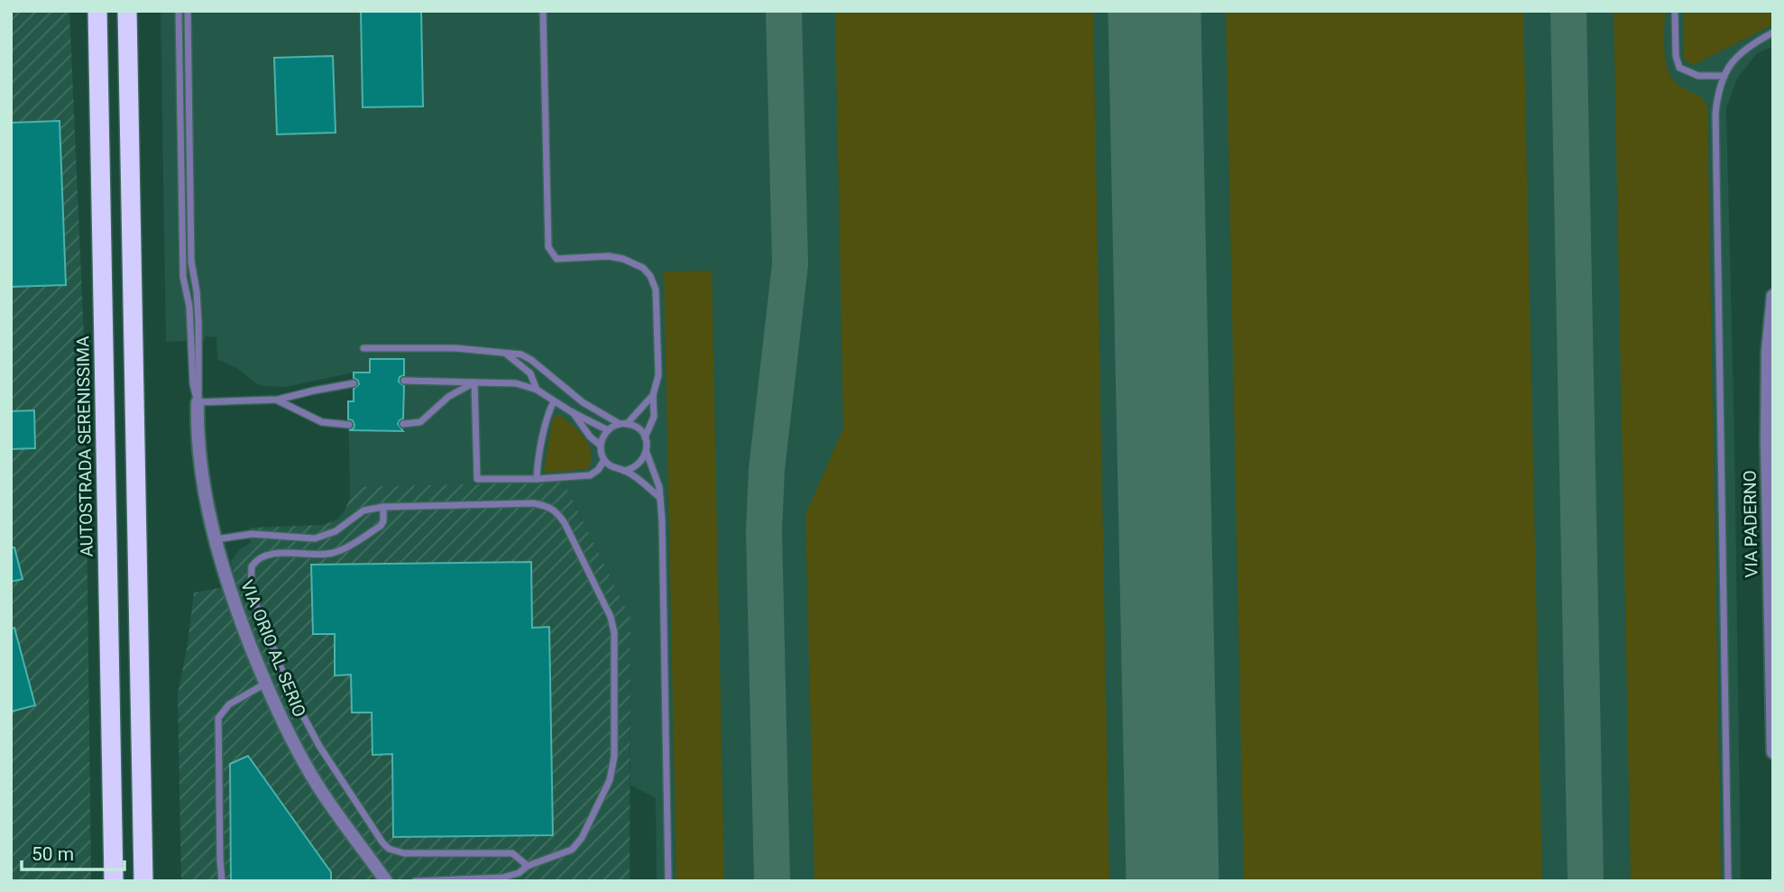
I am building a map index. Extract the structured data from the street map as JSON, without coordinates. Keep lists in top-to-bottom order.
{
  "streets": {
    "highway": ["AUTOSTRADA SERENISSIMA"],
    "street": ["VIA PADERNO", "VIA ORIO AL SERIO"]
  },
  "scale_bar": "50 m"
}
